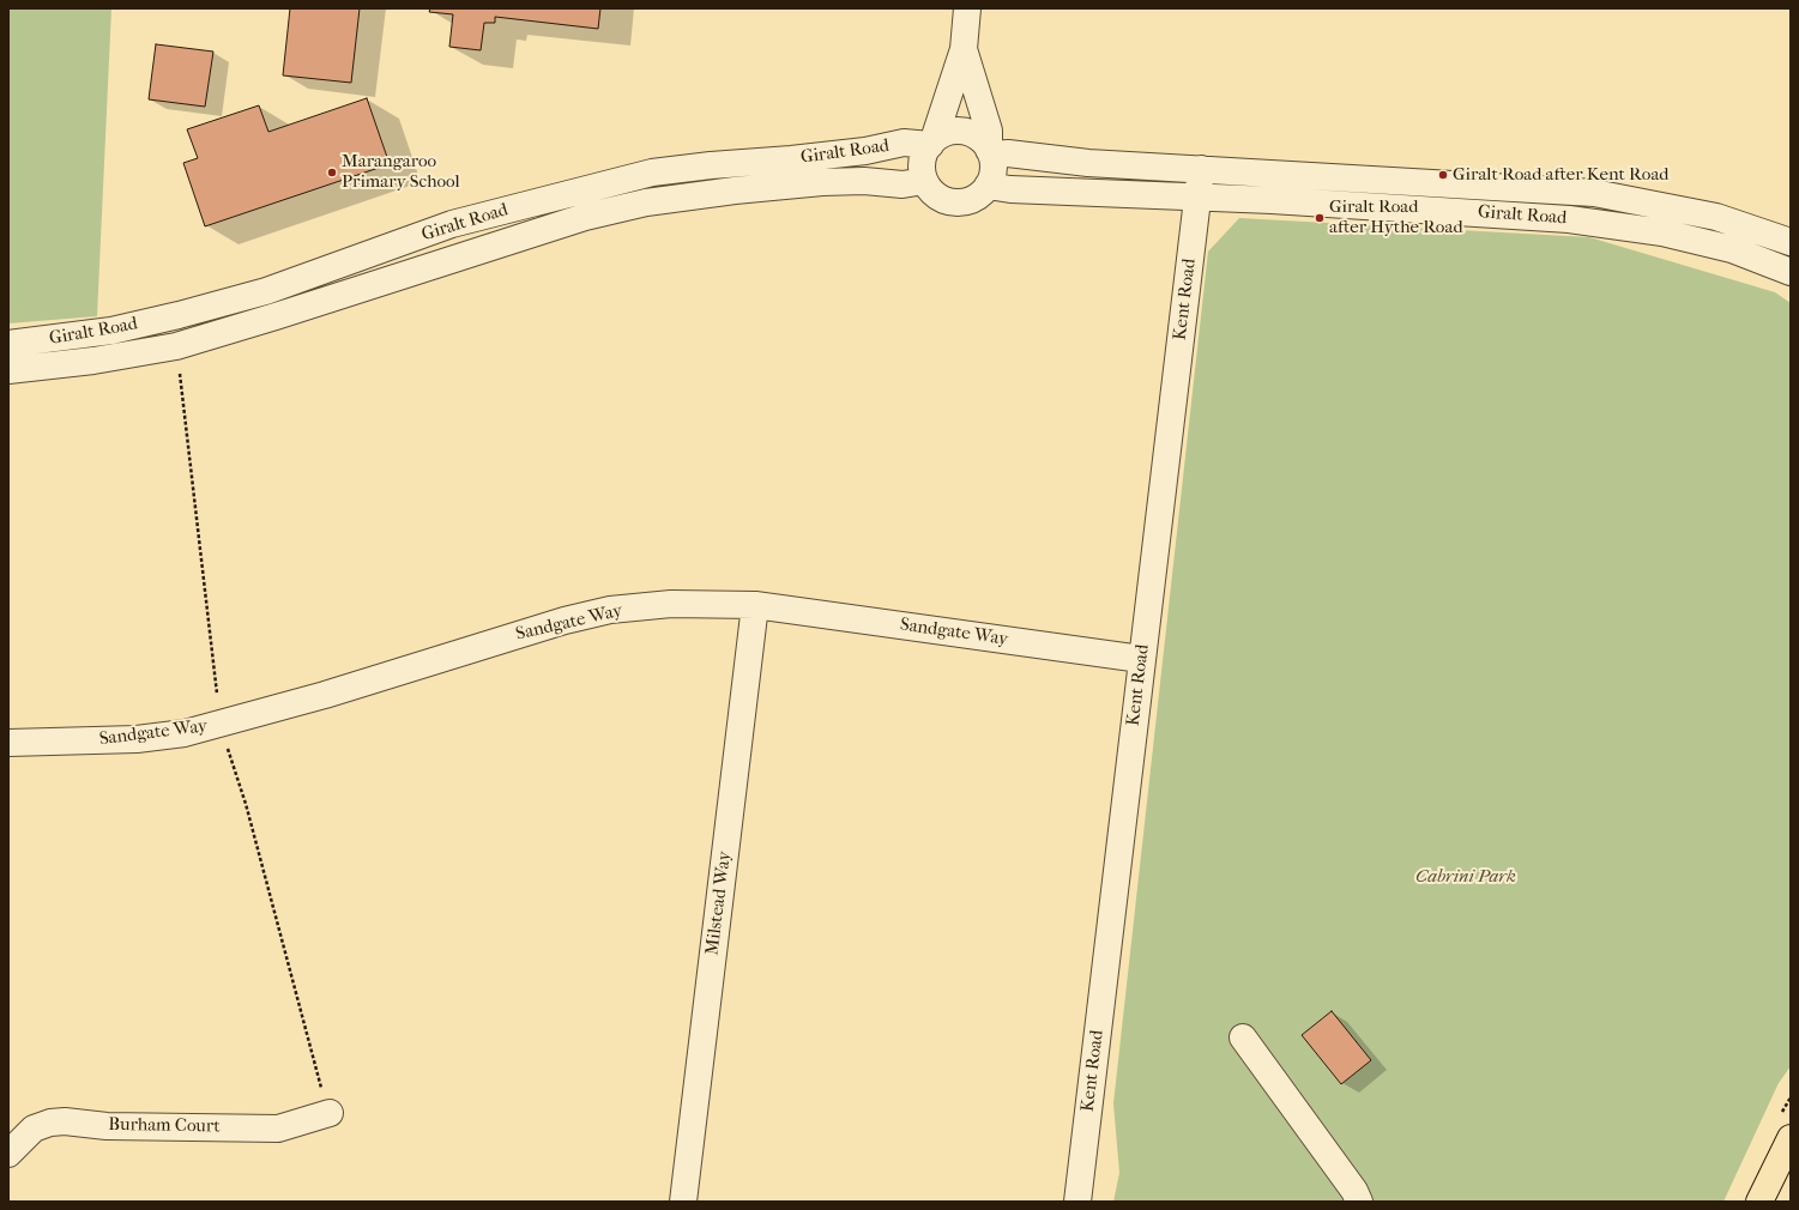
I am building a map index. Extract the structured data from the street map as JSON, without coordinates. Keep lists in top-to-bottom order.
{
  "streets": {
    "street": [
      "Giralt Road",
      "Kent Road",
      "Sandgate Way",
      "Milstead Way",
      "Burham Court"
    ]
  },
  "crossings": [
    ["Giralt Road", "Kent Road"],
    ["Kent Road", "Sandgate Way"],
    ["Sandgate Way", "Milstead Way"]
  ],
  "parks": ["Cabrini Park"],
  "places": ["Marangaroo Primary School", "Giralt Road after Kent Road", "Giralt Road after Hythe Road"]
}
